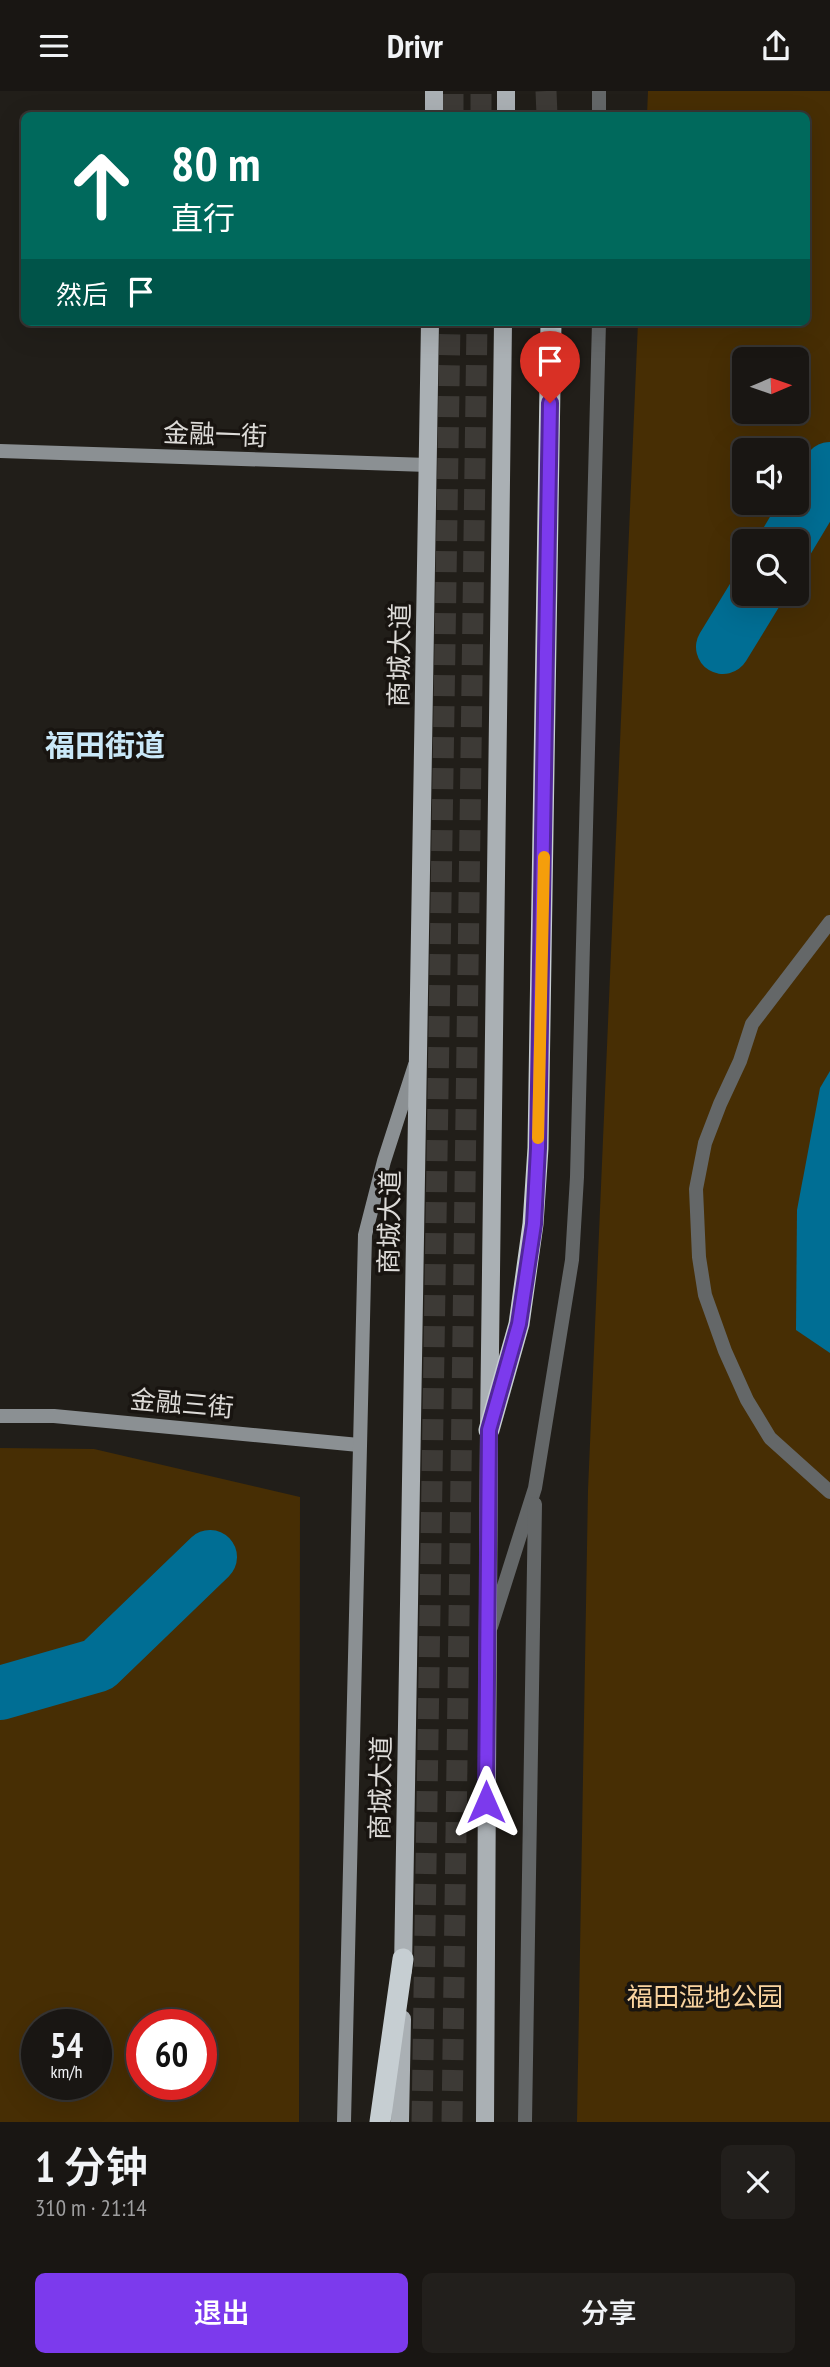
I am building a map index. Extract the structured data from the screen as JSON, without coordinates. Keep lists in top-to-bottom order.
{
  "streets": {
    "main road": ["商城大道"],
    "street": ["金融一街", "金融三街"]
  },
  "crossings": [
    ["金融一街", "商城大道"]
  ],
  "districts": ["福田街道"],
  "parks": ["福田湿地公园"],
  "north": "right",
  "page": {
    "header": "Drivr",
    "turn": ["80 m", "直行"],
    "then": "然后",
    "speed": "54 km/h",
    "limit": "60",
    "heading": ["1 分钟", "310 m · 21:14"],
    "buttons": ["退出", "分享"]
  }
}
